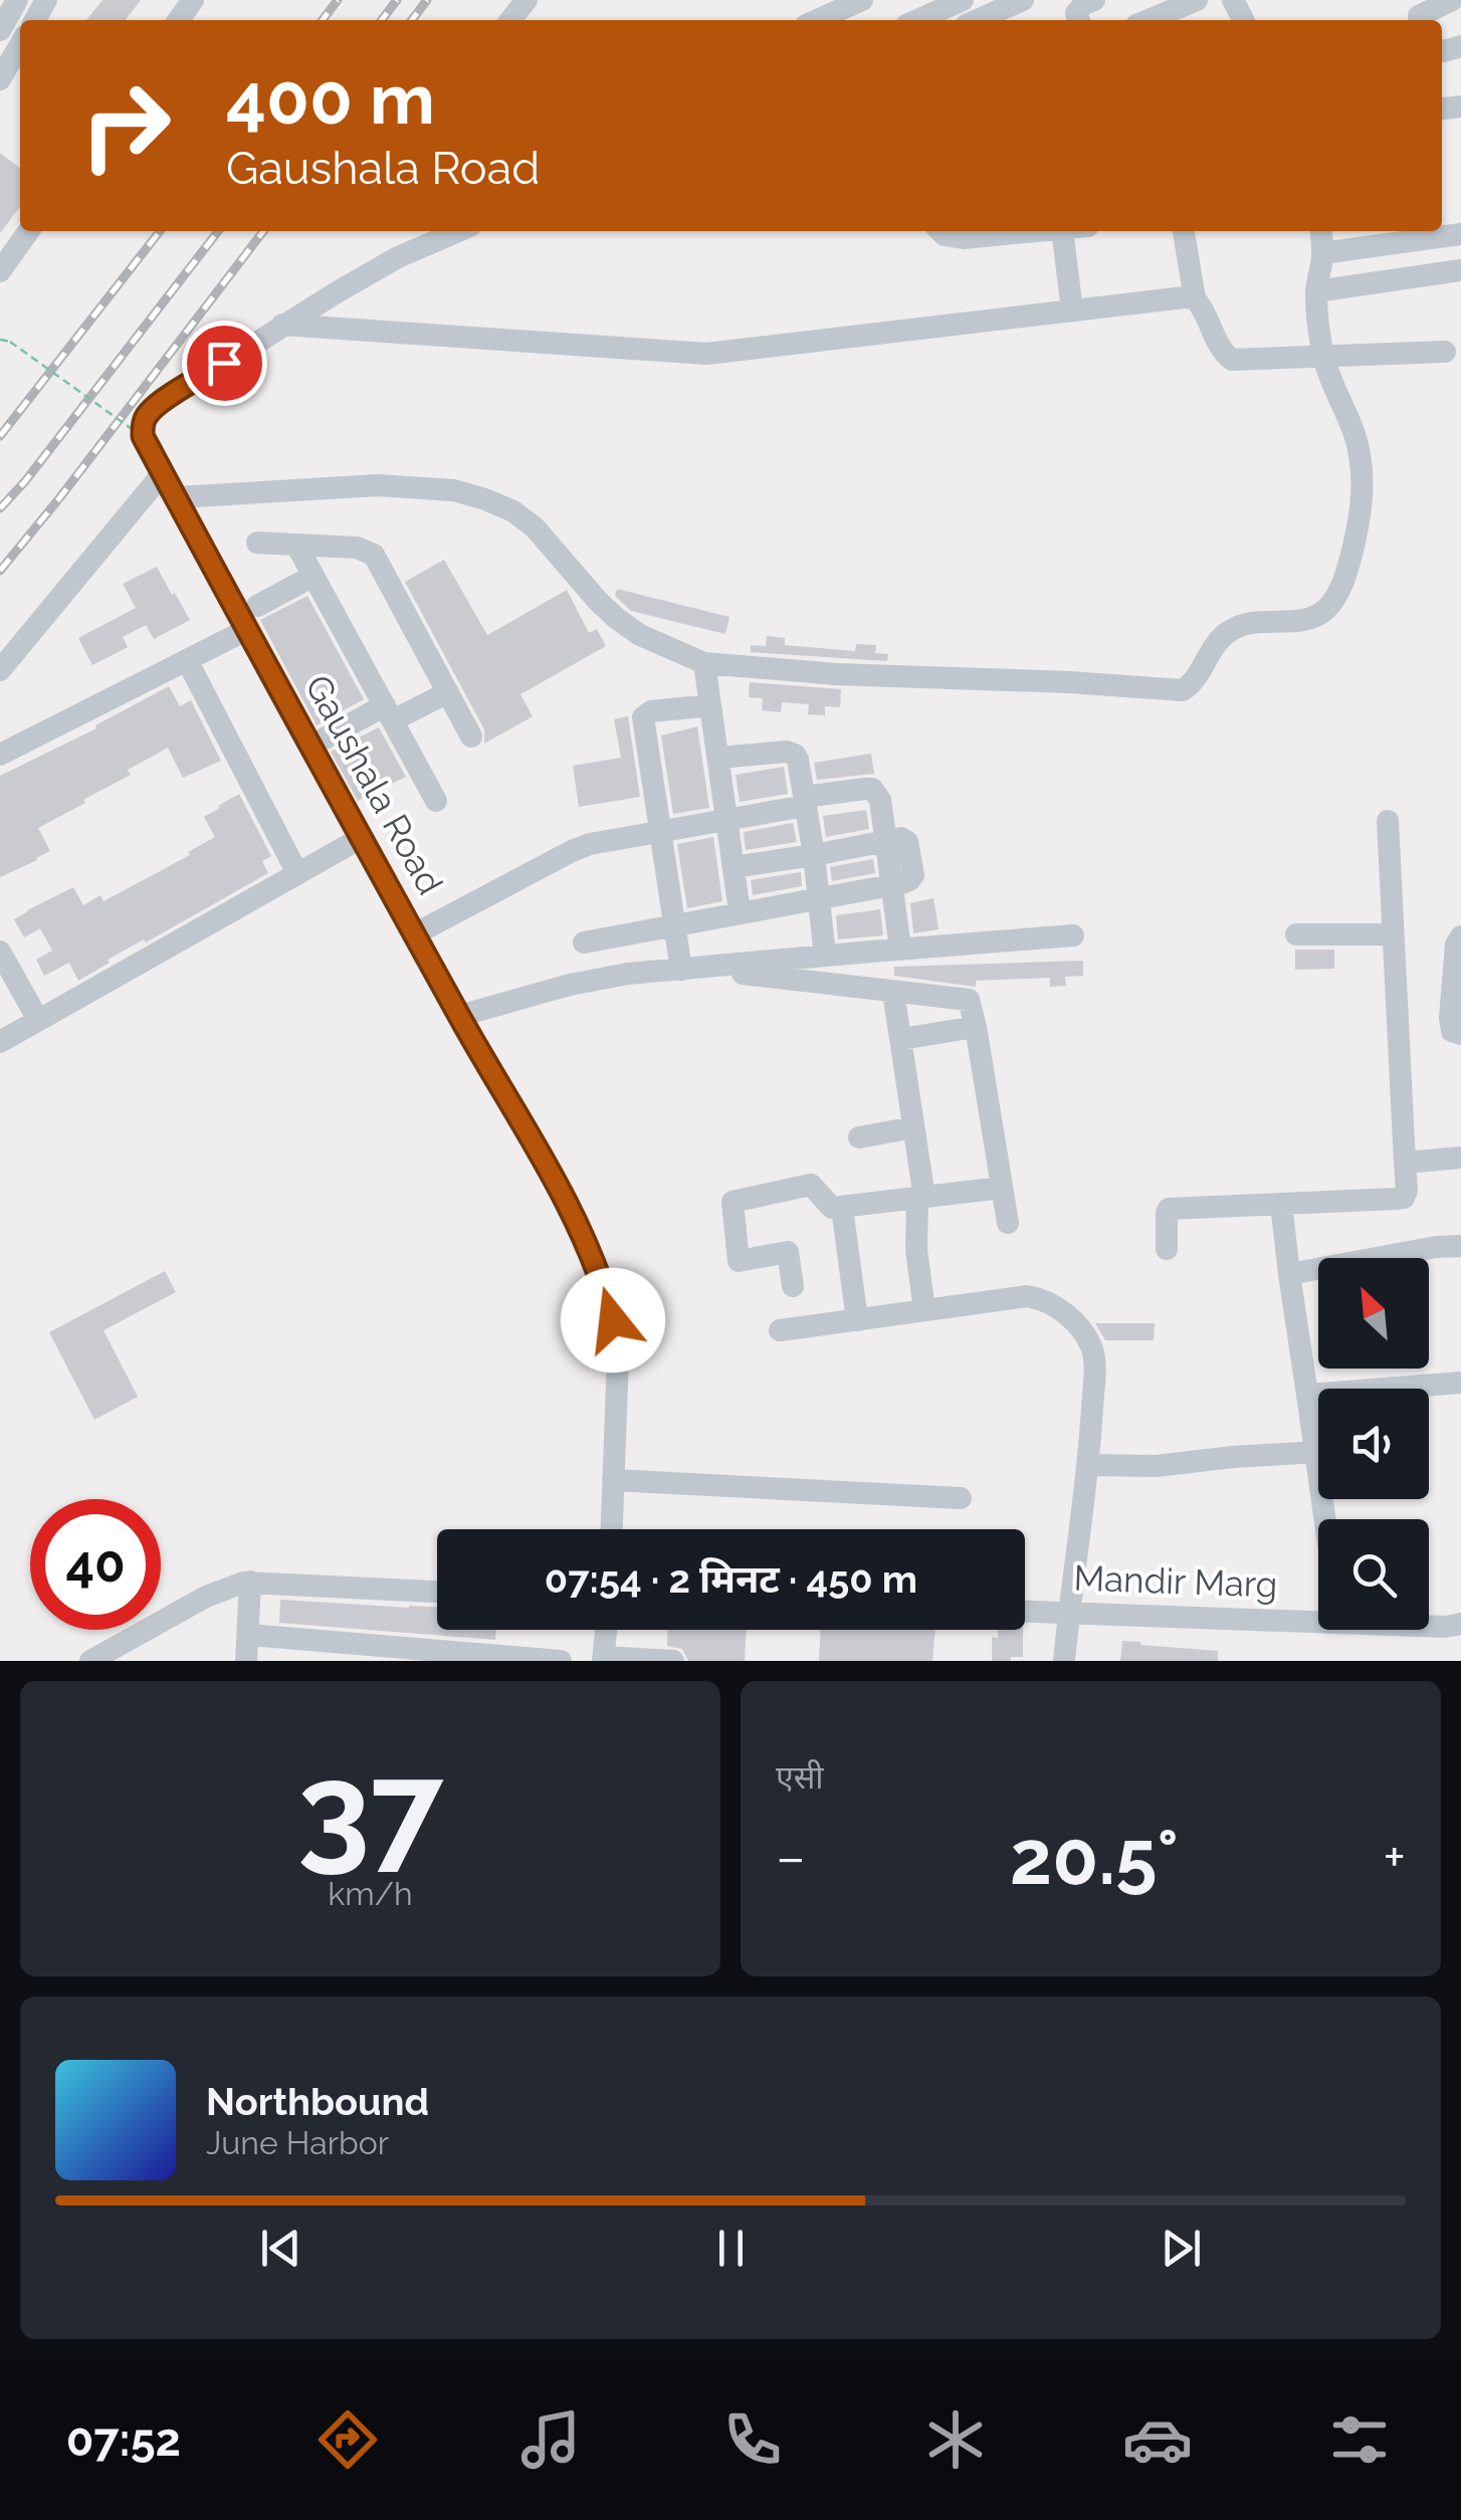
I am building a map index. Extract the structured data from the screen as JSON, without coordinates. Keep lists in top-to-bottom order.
{
  "streets": {
    "street": ["Gaushala Road", "Mandir Marg"]
  },
  "north": "top left",
  "page": {
    "turn": ["400 m", "Gaushala Road"],
    "limit": "40",
    "trip": "07:54 · 2 मिनट · 450 m",
    "tile": [
      ["37", "km/h"],
      "एसी"
    ],
    "heat": ["−", "20.5°", "+"],
    "song": ["Northbound", "June Harbor"],
    "tabs": "07:52"
  }
}
